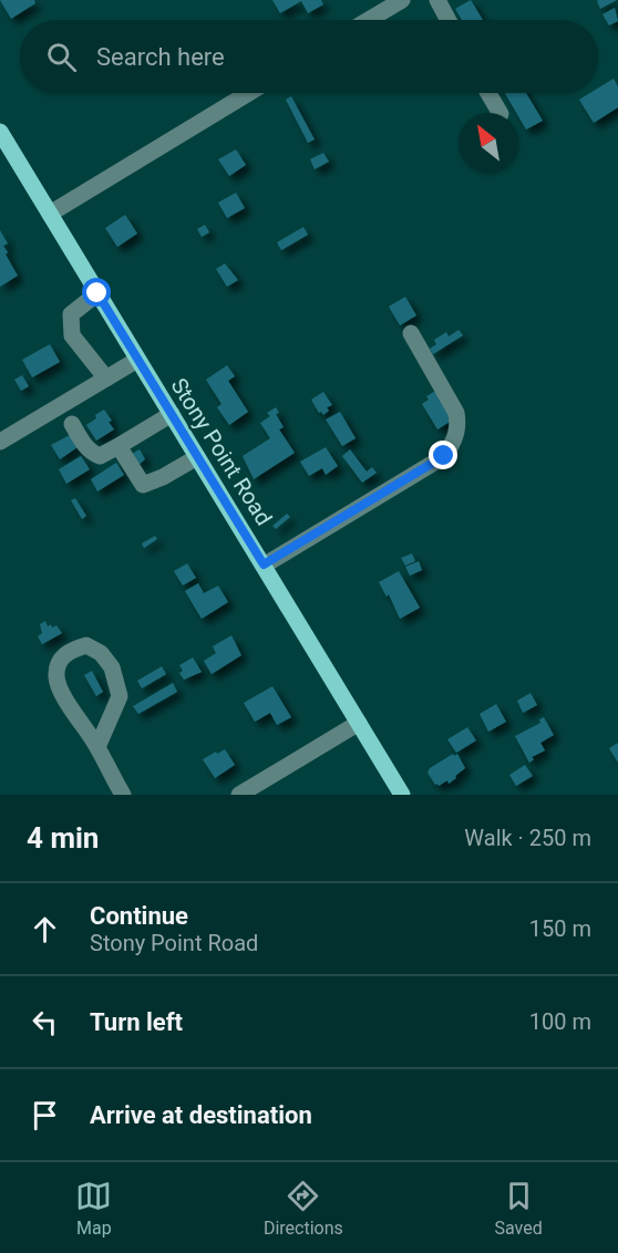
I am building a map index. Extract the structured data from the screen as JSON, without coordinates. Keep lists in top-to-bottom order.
{
  "streets": {
    "main road": ["Stony Point Road"]
  },
  "north": "top left",
  "page": {
    "search": "Search here",
    "heading": ["4 min", "Walk · 250 m"],
    "list": [
      ["Continue", "Stony Point Road", "150 m"],
      ["Turn left", "100 m"],
      "Arrive at destination"
    ],
    "nav": ["Map", "Directions", "Saved"]
  }
}
